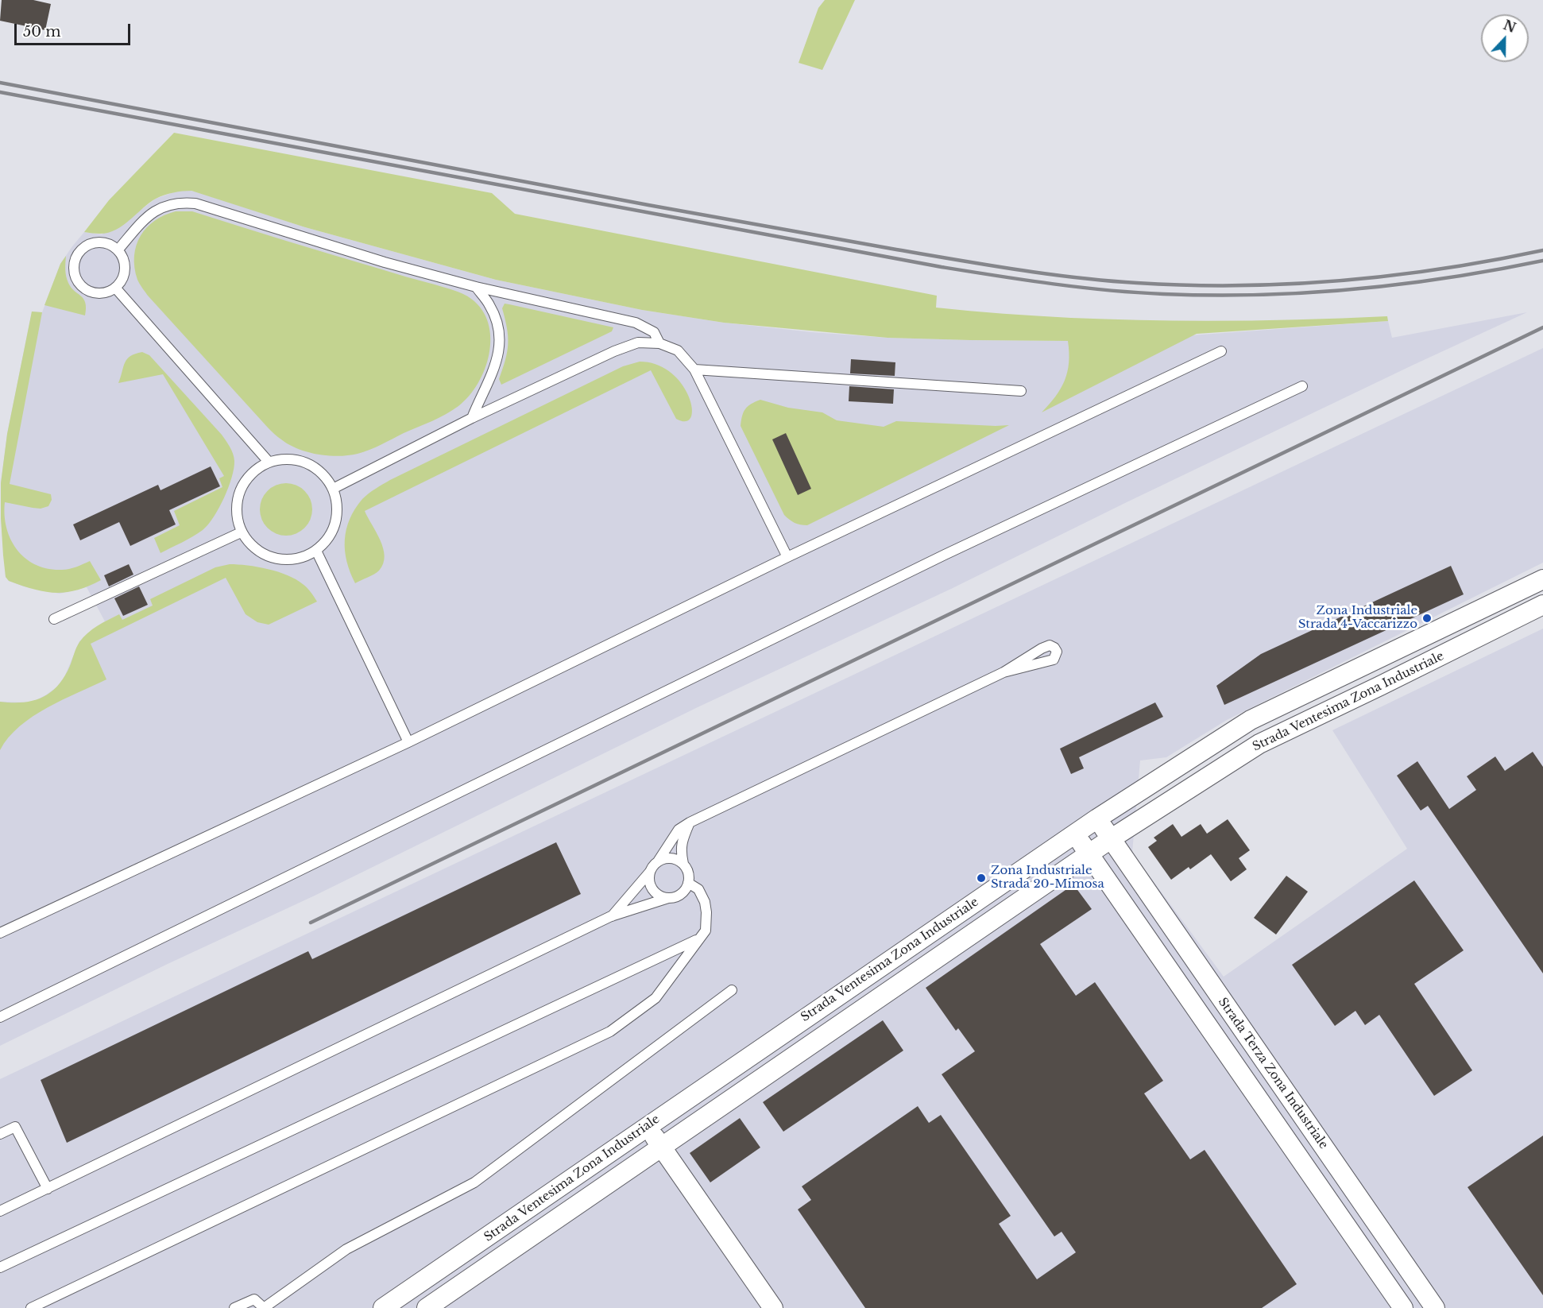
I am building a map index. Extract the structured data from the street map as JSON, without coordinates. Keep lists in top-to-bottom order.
{
  "streets": {
    "street": ["Strada Ventesima Zona Industriale", "Strada Terza Zona Industriale"]
  },
  "crossings": [
    ["Strada Ventesima Zona Industriale", "Strada Terza Zona Industriale"]
  ],
  "places": ["Zona Industriale Strada 4-Vaccarizzo", "Zona Industriale Strada 20-Mimosa"],
  "scale_bar": "50 m",
  "north": "top"
}
